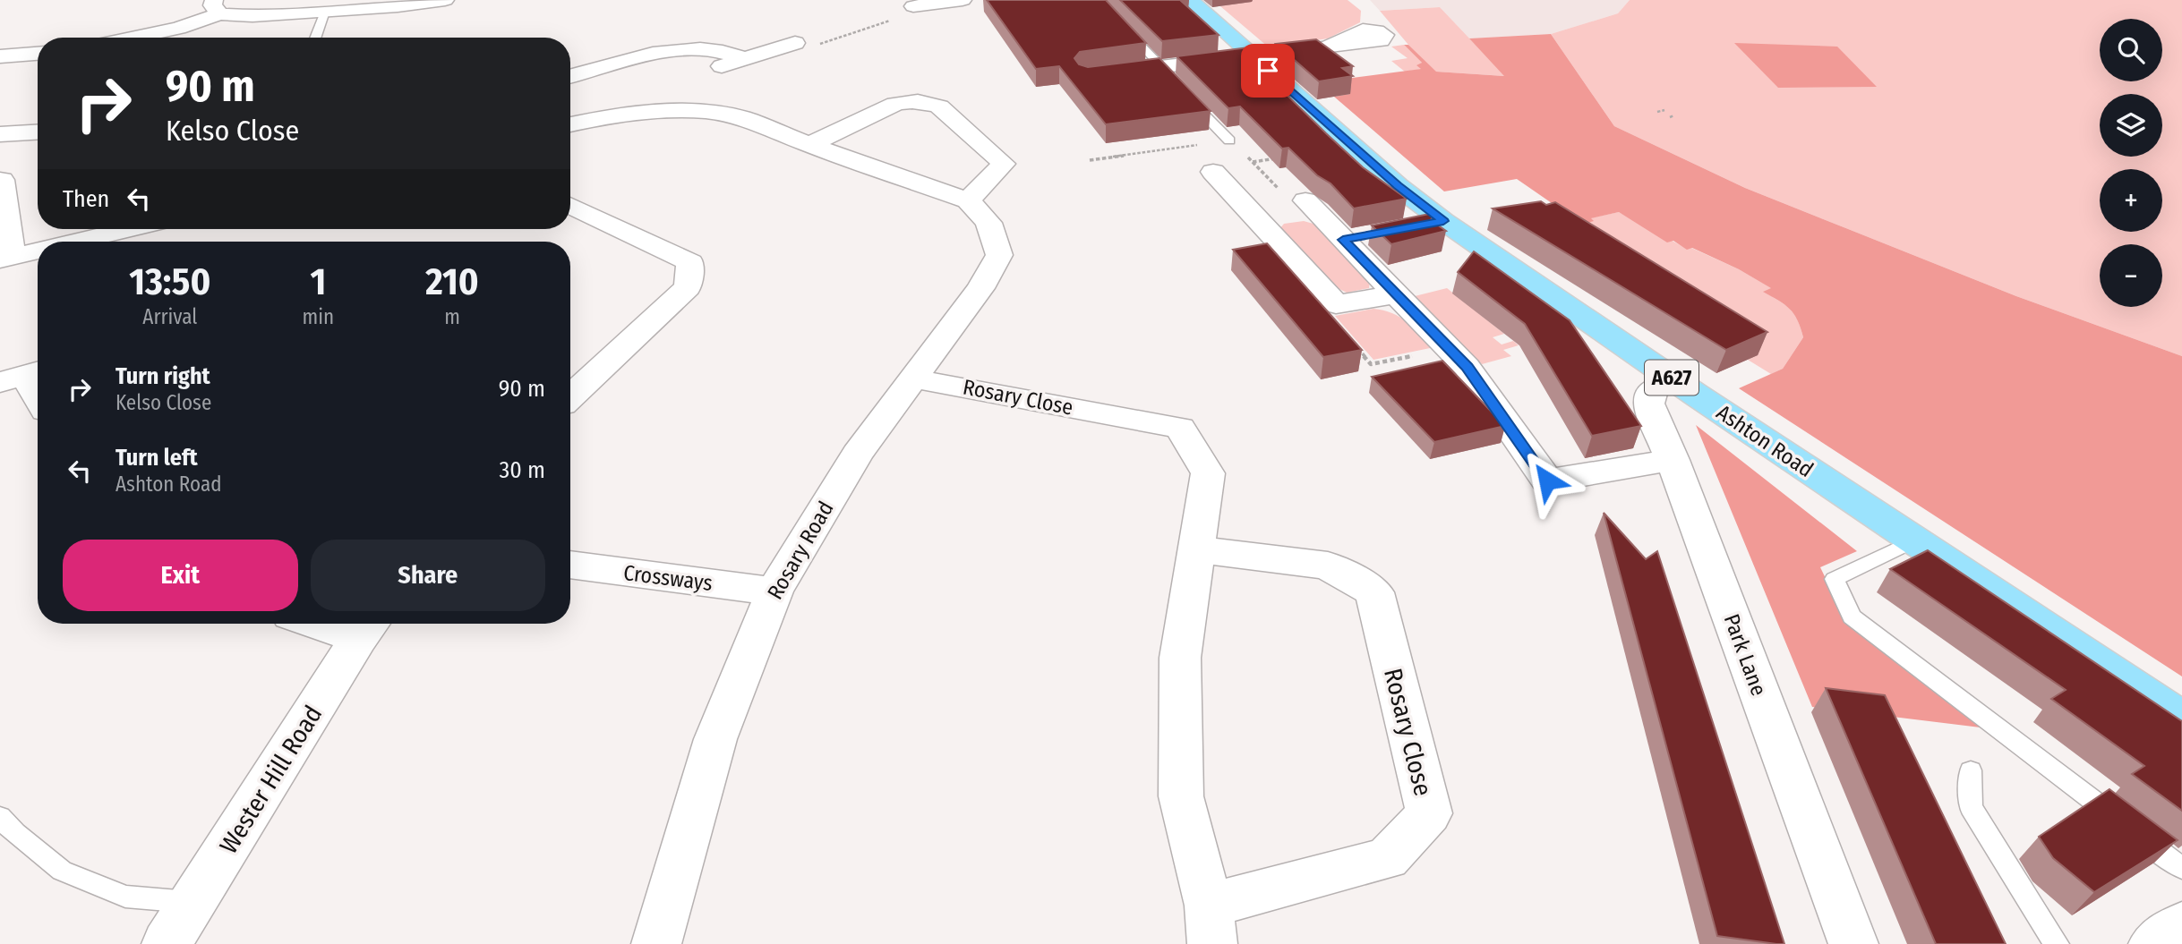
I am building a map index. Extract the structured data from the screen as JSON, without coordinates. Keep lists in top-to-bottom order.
{
  "streets": {
    "highway": ["A627", "Ashton Road"],
    "street": [
      "Rosary Close",
      "Rosary Road",
      "Crossways",
      "Park Lane",
      "Wester Hill Road"
    ]
  },
  "crossings": [
    ["Rosary Close", "Rosary Road"],
    ["Ashton Road", "Park Lane"],
    ["Rosary Road", "Crossways"]
  ],
  "page": {
    "map_buttons": ["+", "−"],
    "turn": ["90 m", "Kelso Close"],
    "then": "Then",
    "eta": [
      "13:50",
      "Arrival",
      "1",
      "min",
      "210",
      "m"
    ],
    "list": [
      {
        "name": "Turn right",
        "note": "Kelso Close",
        "value": "90 m"
      },
      {
        "name": "Turn left",
        "note": "Ashton Road",
        "value": "30 m"
      }
    ],
    "buttons": ["Exit", "Share"]
  }
}
